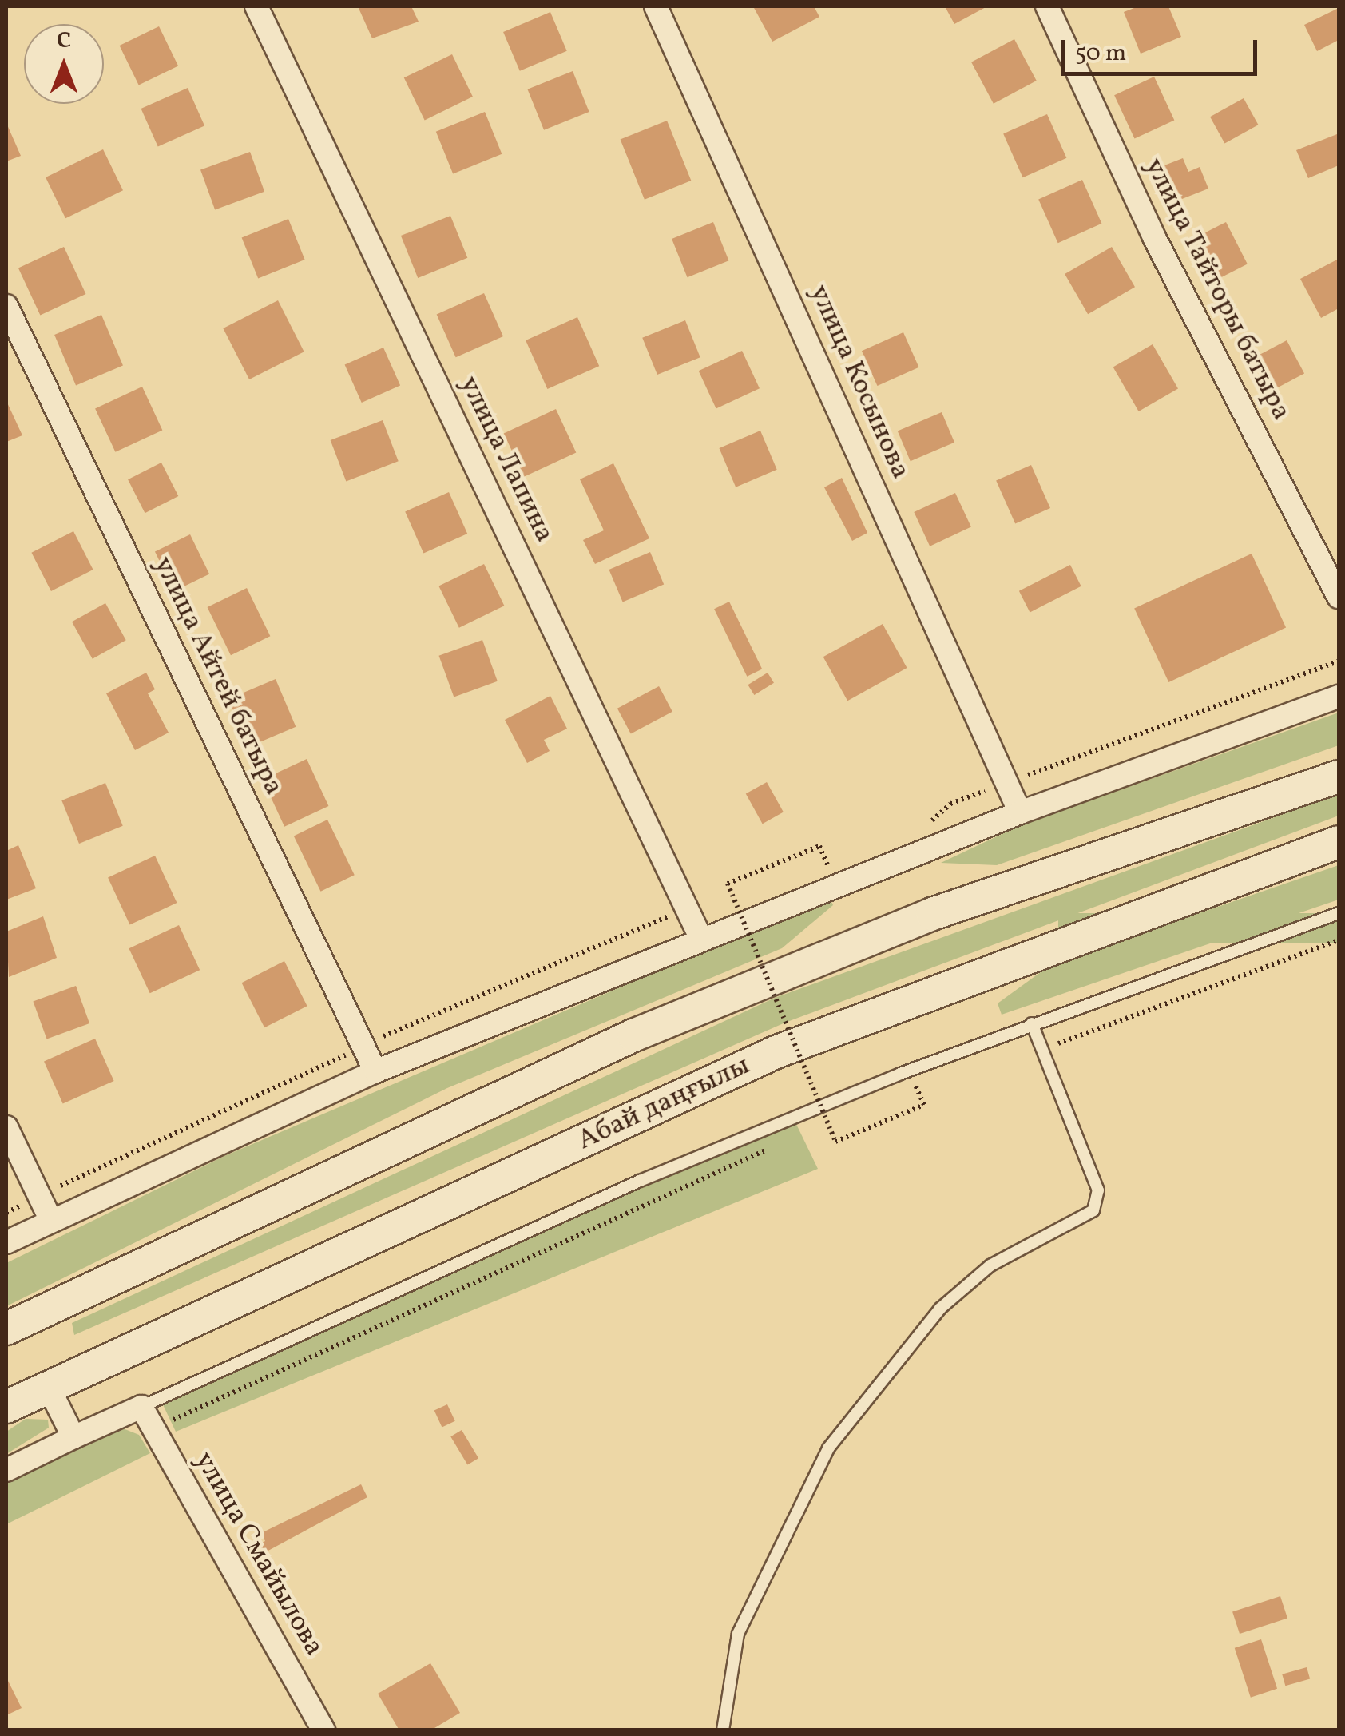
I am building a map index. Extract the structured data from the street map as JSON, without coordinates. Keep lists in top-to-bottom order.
{
  "streets": {
    "main road": ["Абай даңғылы"],
    "street": [
      "улица Тайторы батыра",
      "улица Косынова",
      "улица Лапина",
      "улица Айтей батыра",
      "улица Смайылова"
    ]
  },
  "scale_bar": "50 m",
  "north": "top"
}
